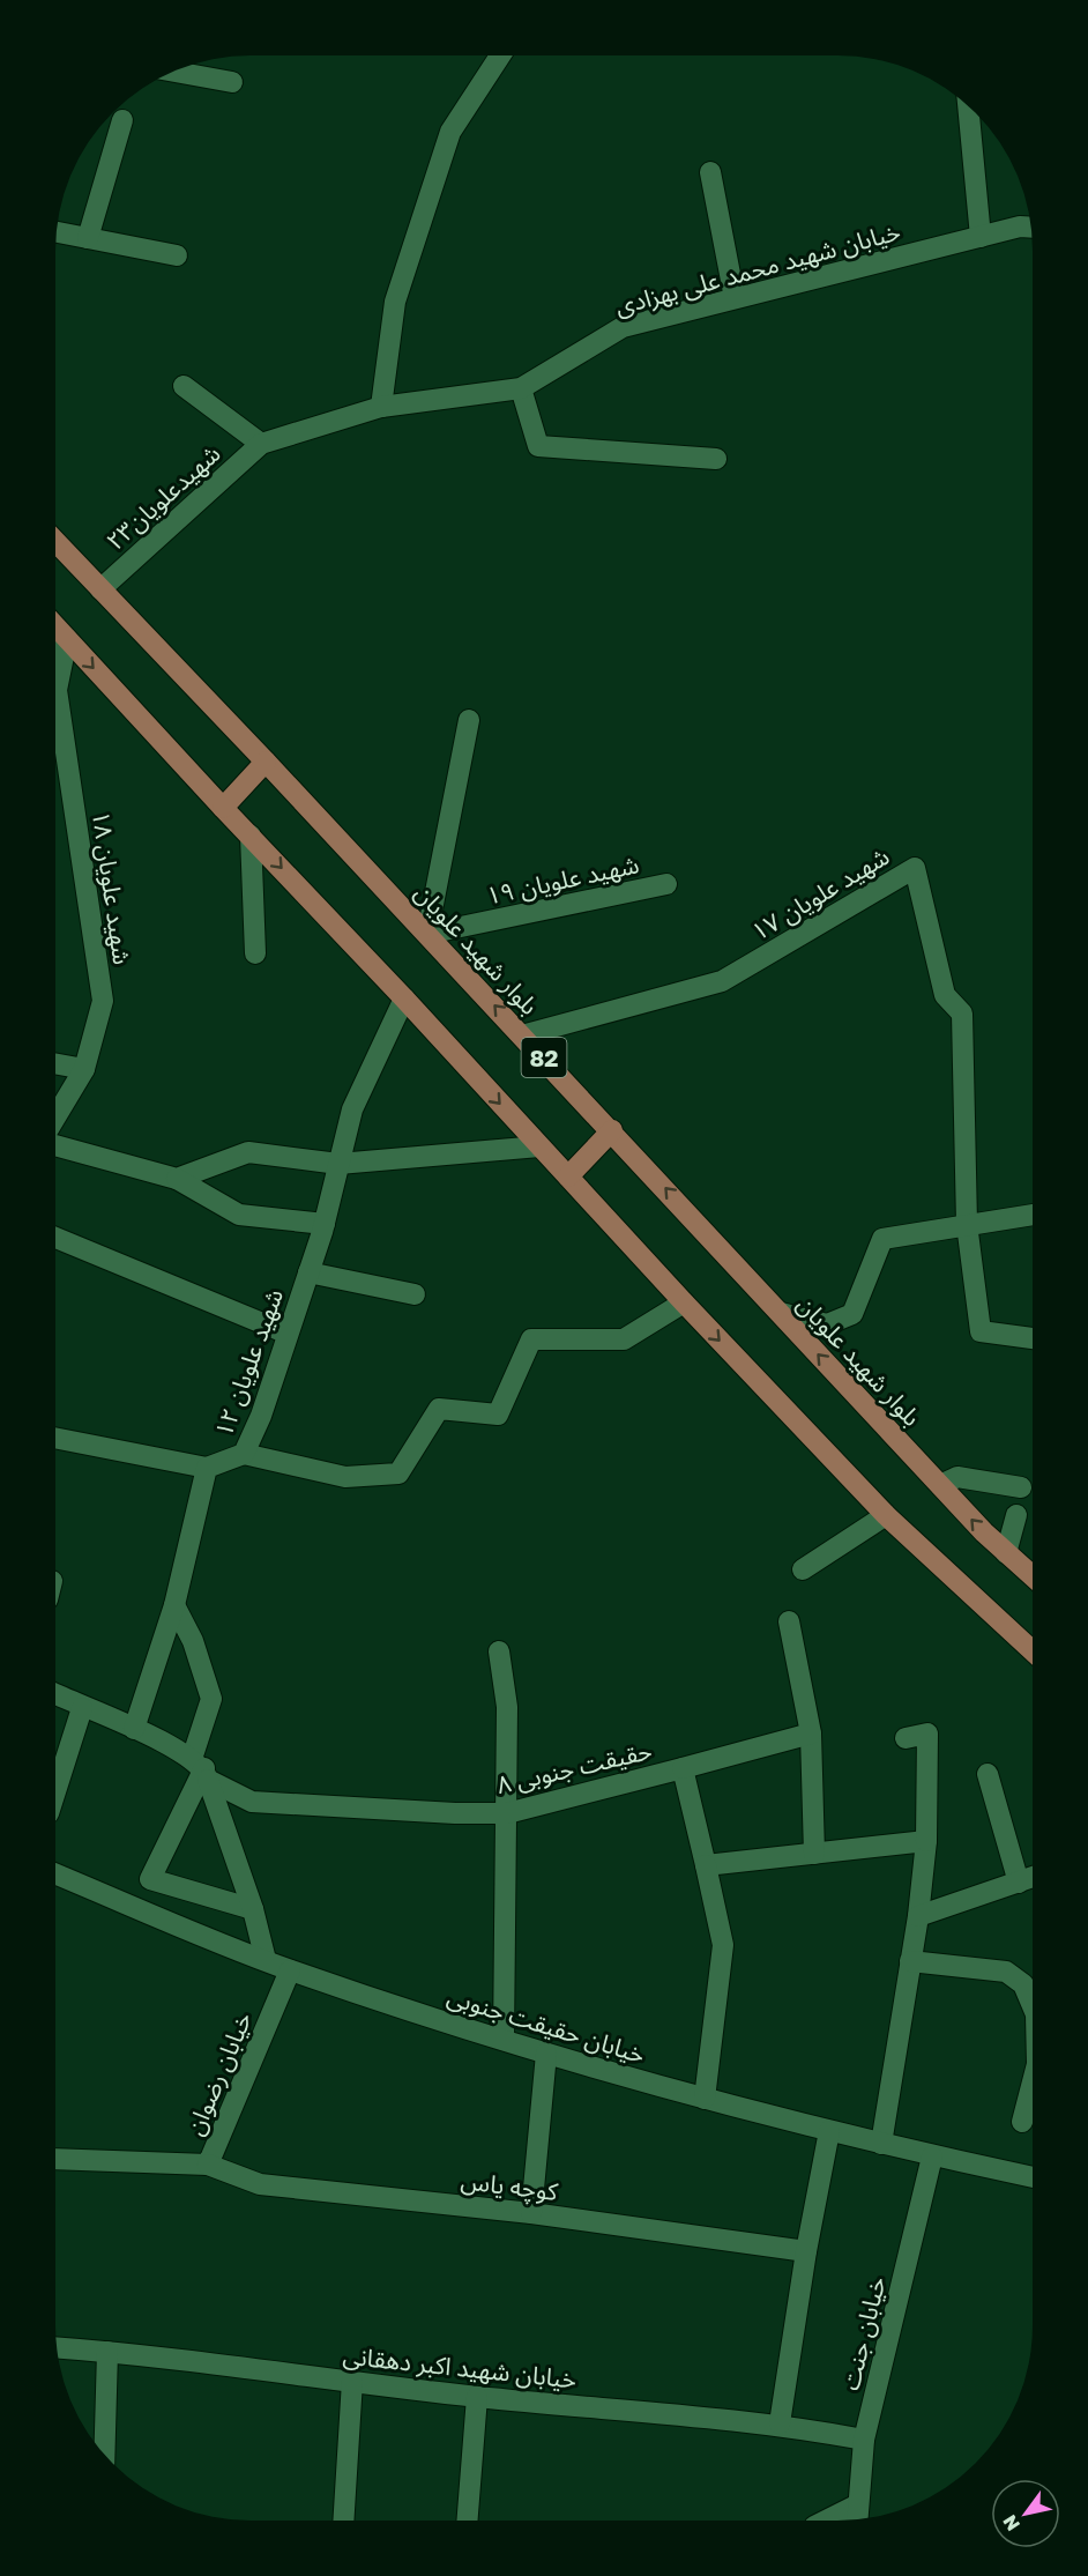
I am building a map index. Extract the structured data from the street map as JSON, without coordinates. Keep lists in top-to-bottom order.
{
  "streets": {
    "main road": ["بلوار شهید علویان", "82"],
    "street": [
      "خیابان شهید محمد علی بهزادی",
      "شهیدعلویان۲۳",
      "شهید علویان ۱۹",
      "شهید علویان ۱۸",
      "شهید علویان ۱۷",
      "شهید علویان ۱۲",
      "حقیقت جنوبی ۸",
      "خیابان حقیقت جنوبی",
      "خیابان رضوان",
      "کوچه یاس",
      "خیابان جنت",
      "خیابان شهید اکبر دهقانی"
    ]
  },
  "crossings": [
    ["خیابان شهید محمد علی بهزادی", "شهیدعلویان۲۳"],
    ["شهیدعلویان۲۳", "بلوار شهید علویان"],
    ["شهید علویان ۱۹", "بلوار شهید علویان"],
    ["شهید علویان ۱۸", "82"],
    ["شهید علویان ۱۷", "بلوار شهید علویان"],
    ["82", "شهید علویان ۱۲"],
    ["شهید علویان ۱۲", "حقیقت جنوبی ۸"],
    ["حقیقت جنوبی ۸", "خیابان حقیقت جنوبی"],
    ["خیابان حقیقت جنوبی", "خیابان رضوان"],
    ["خیابان حقیقت جنوبی", "خیابان جنت"],
    ["خیابان رضوان", "کوچه یاس"],
    ["خیابان جنت", "خیابان شهید اکبر دهقانی"]
  ],
  "north": "bottom left"
}
